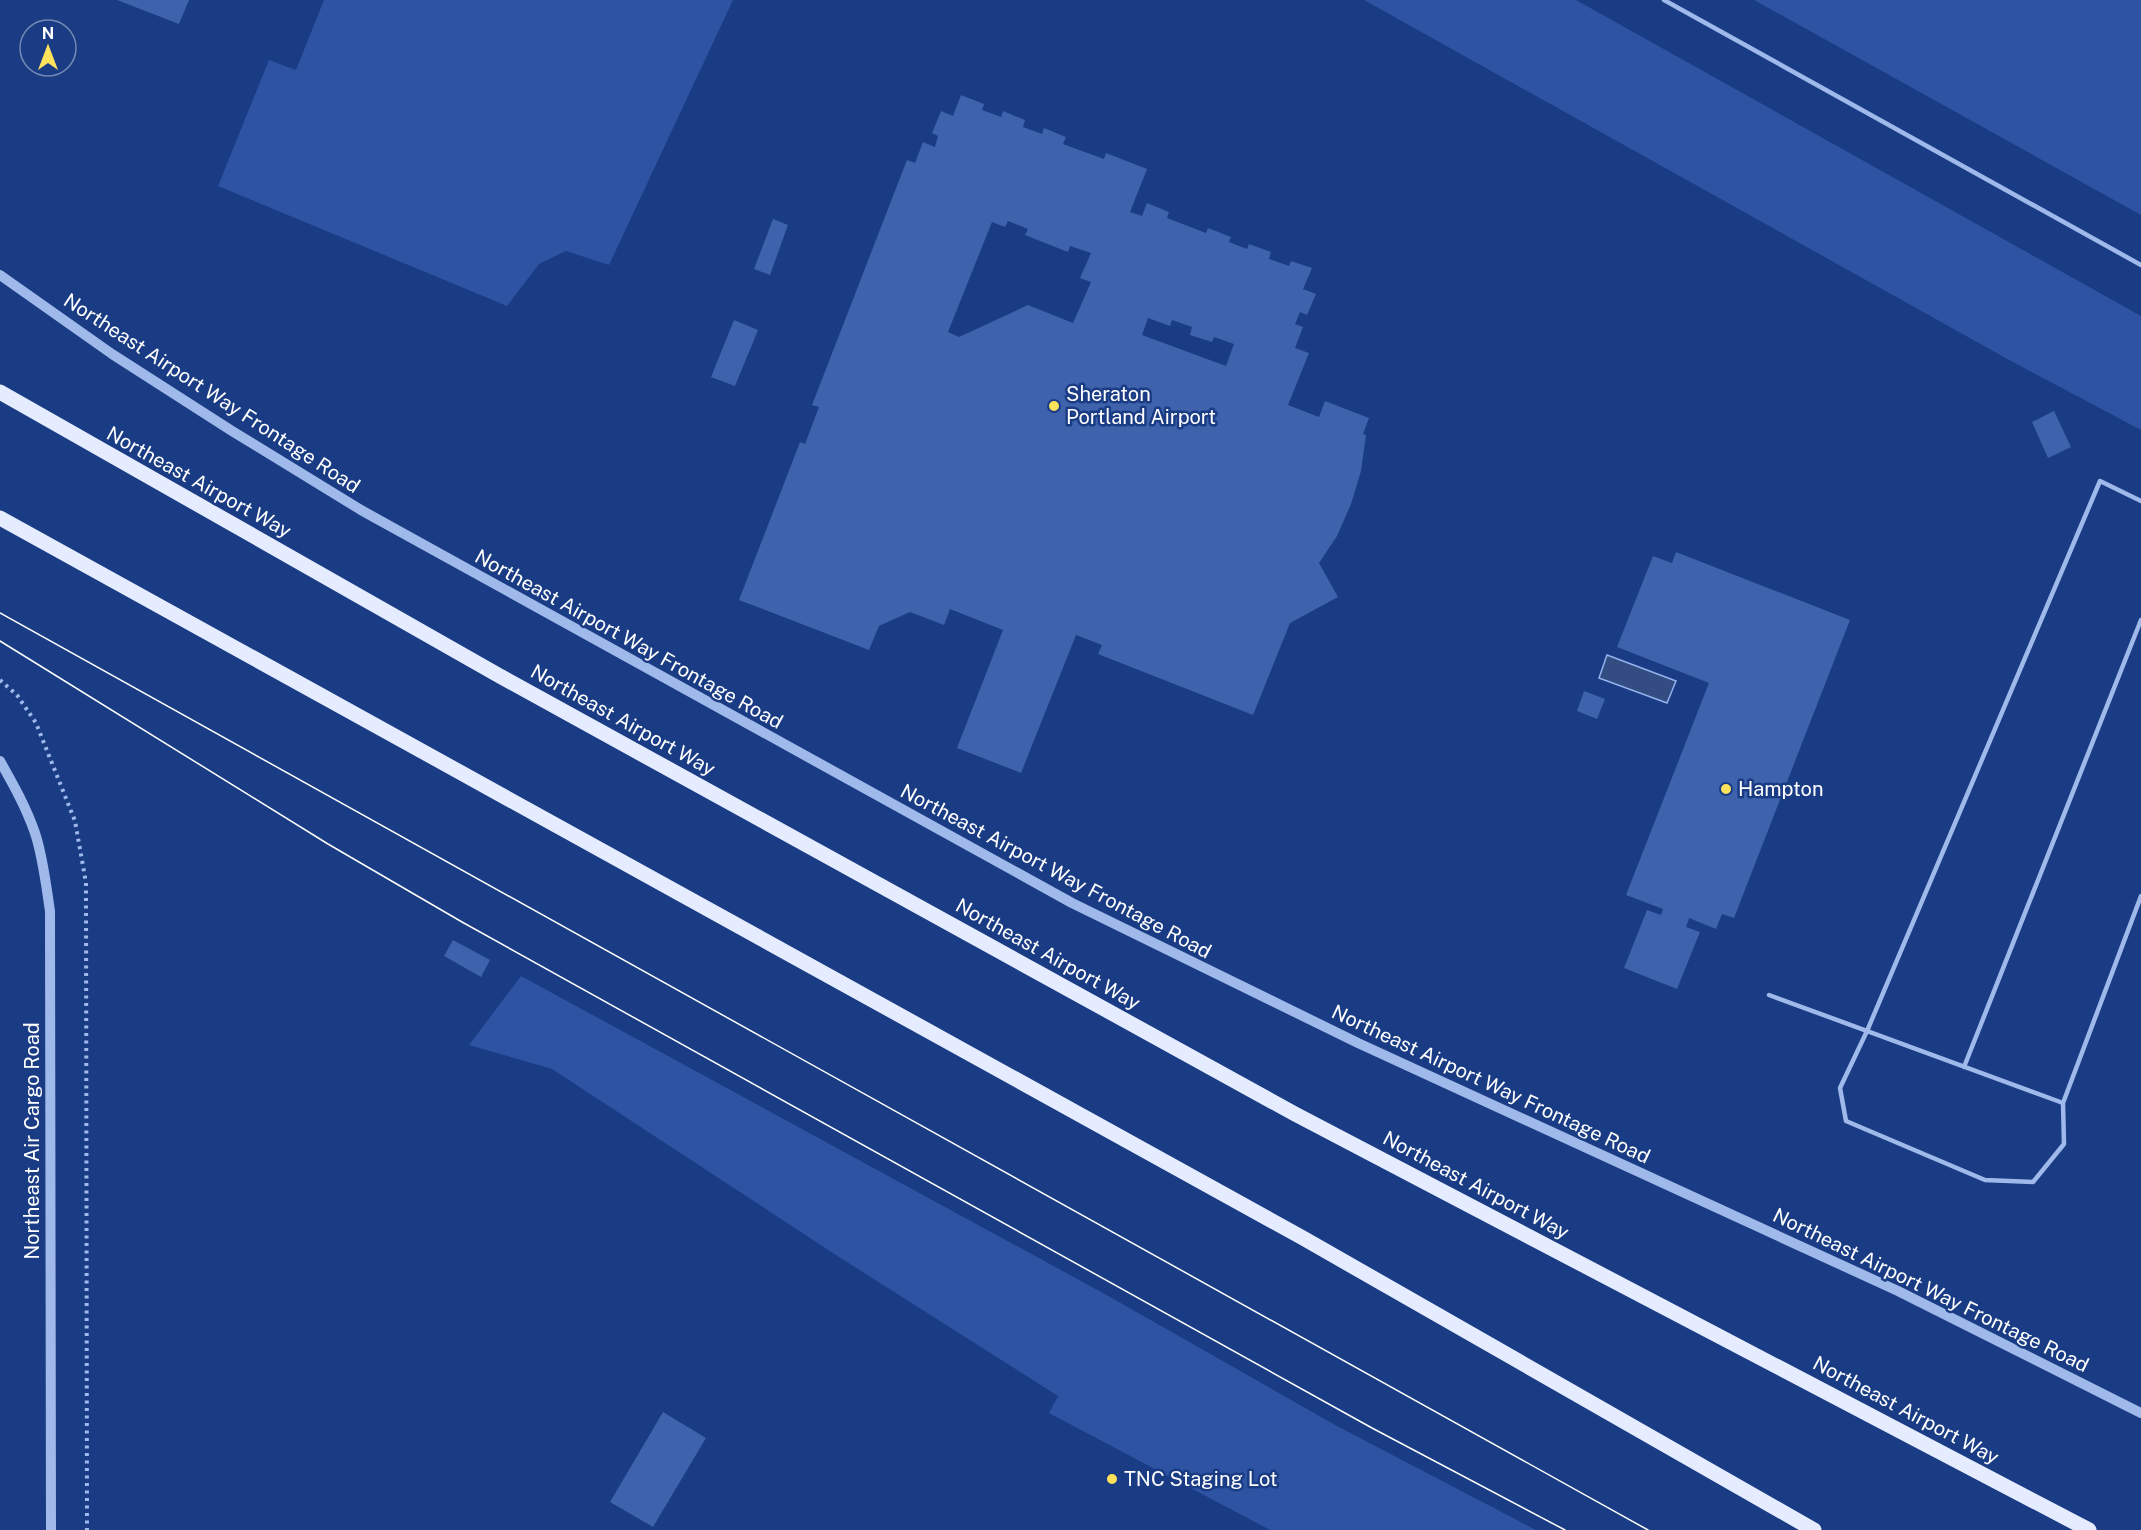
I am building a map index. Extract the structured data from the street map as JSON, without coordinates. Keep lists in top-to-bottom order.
{
  "streets": {
    "main road": ["Northeast Airport Way"],
    "street": ["Northeast Airport Way Frontage Road", "Northeast Air Cargo Road"]
  },
  "places": ["Sheraton Portland Airport", "Hampton", "TNC Staging Lot"],
  "north": "top"
}
